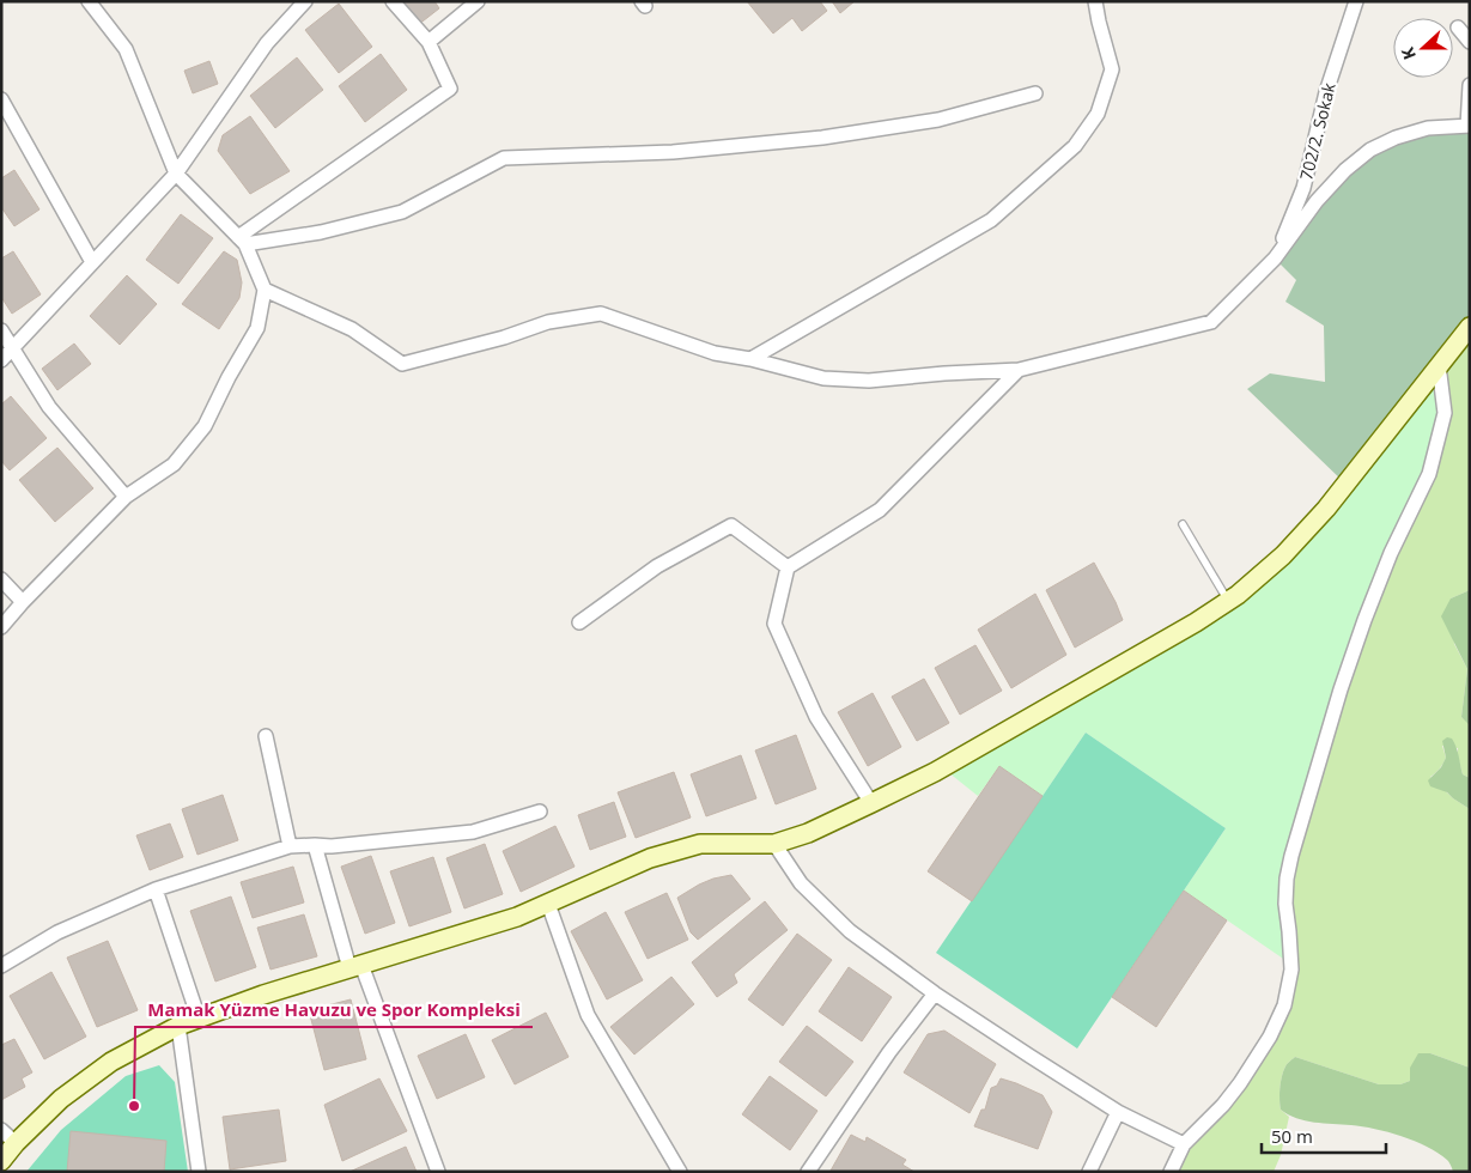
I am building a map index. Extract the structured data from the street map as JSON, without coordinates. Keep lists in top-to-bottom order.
{
  "streets": {
    "street": ["702/2. Sokak"]
  },
  "places": ["Mamak Yüzme Havuzu ve Spor Kompleksi"],
  "scale_bar": "50 m",
  "north": "left"
}
